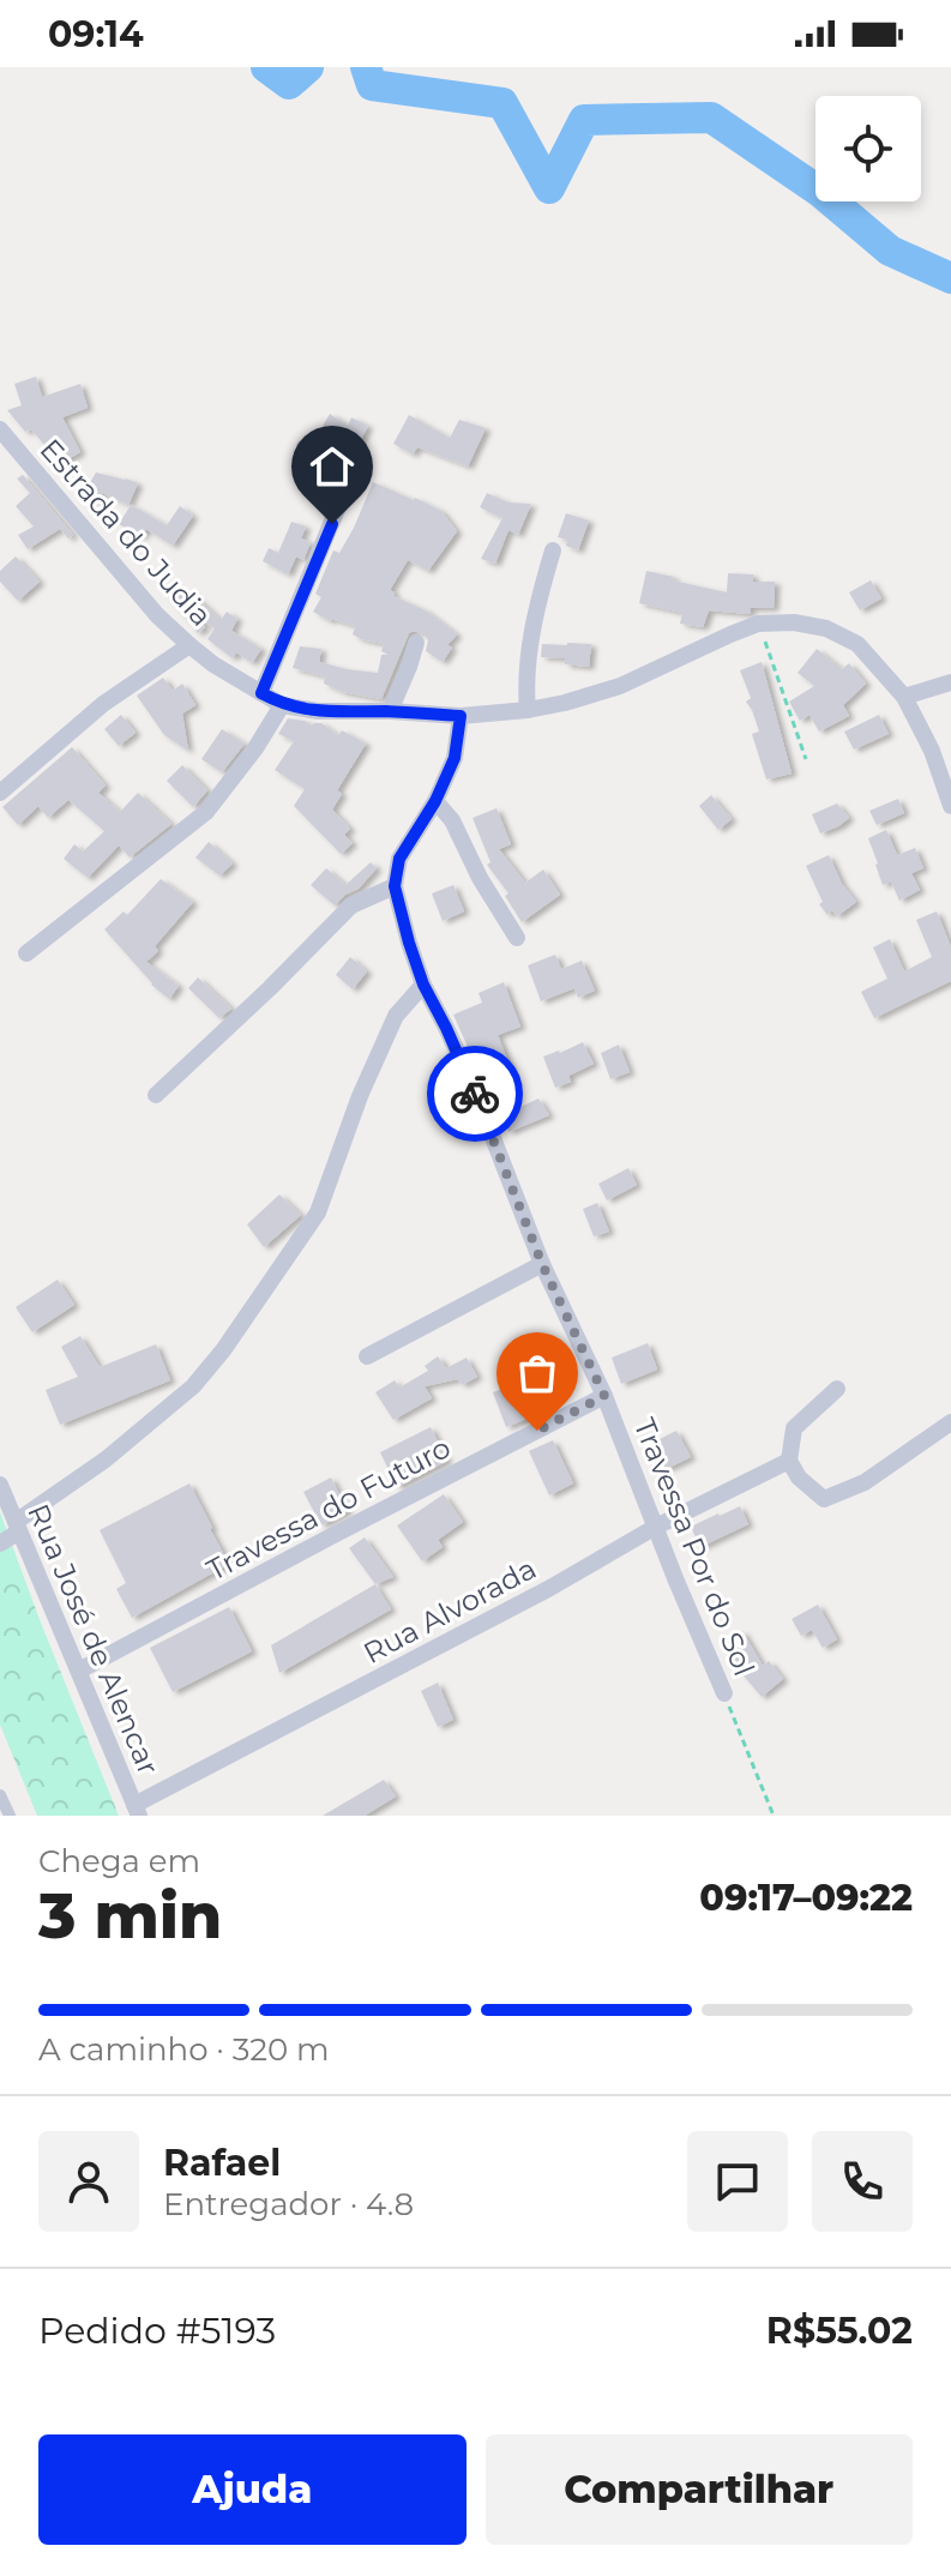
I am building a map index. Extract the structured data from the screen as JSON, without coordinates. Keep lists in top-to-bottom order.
{
  "streets": {
    "street": [
      "Estrada do Judia",
      "Travessa do Futuro",
      "Travessa Por do Sol",
      "Rua Alvorada",
      "Rua José de Alencar"
    ]
  },
  "crossings": [
    ["Travessa do Futuro", "Travessa Por do Sol"],
    ["Travessa do Futuro", "Rua José de Alencar"],
    ["Travessa Por do Sol", "Rua Alvorada"],
    ["Rua Alvorada", "Rua José de Alencar"]
  ],
  "page": {
    "status": "09:14",
    "heading": ["3 min", "Chega em", "09:17–09:22"],
    "panel": [
      "Rafael",
      "Entregador · 4.8",
      "Pedido #5193",
      "R$55.02"
    ],
    "bar": "A caminho · 320 m",
    "buttons": ["Ajuda", "Compartilhar"]
  }
}
